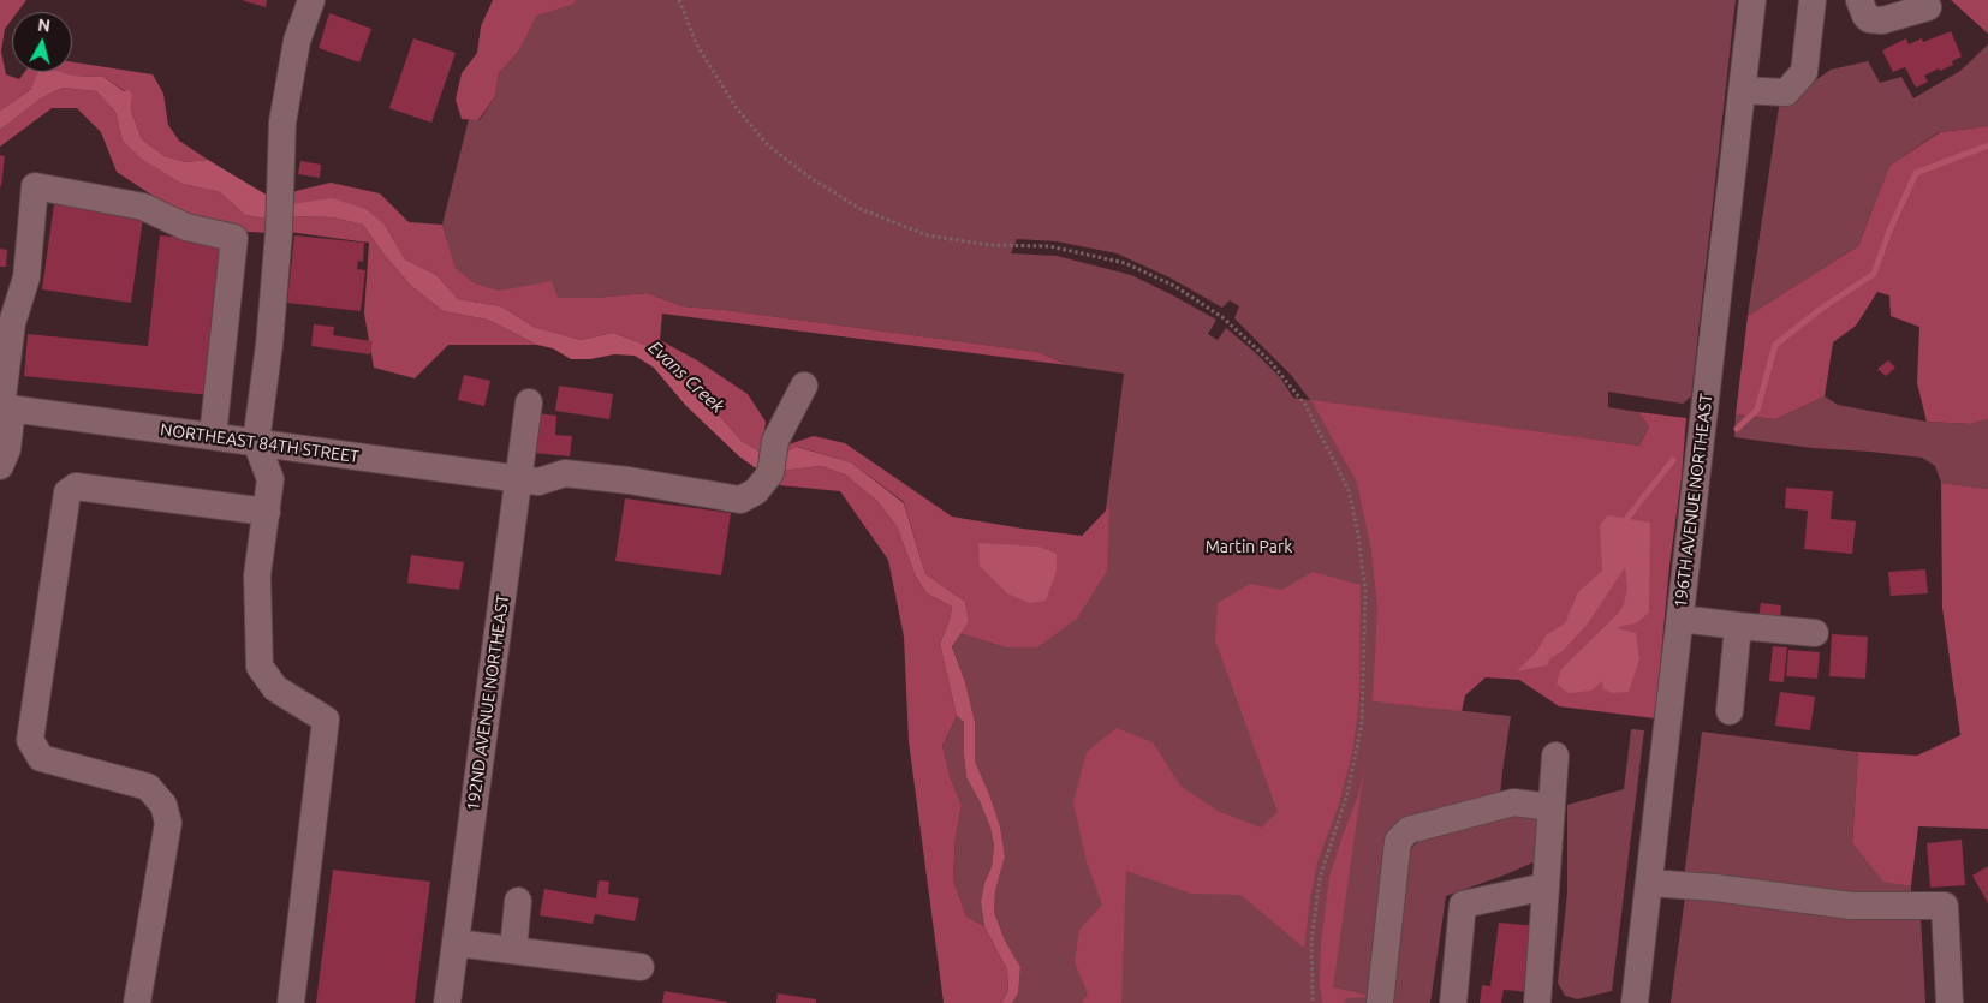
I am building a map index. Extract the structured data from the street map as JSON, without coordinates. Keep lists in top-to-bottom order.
{
  "streets": {
    "street": ["NORTHEAST 84TH STREET", "196TH AVENUE NORTHEAST", "192ND AVENUE NORTHEAST"]
  },
  "crossings": [
    ["NORTHEAST 84TH STREET", "192ND AVENUE NORTHEAST"]
  ],
  "water": ["Evans Creek"],
  "parks": ["Martin Park"],
  "north": "top"
}
